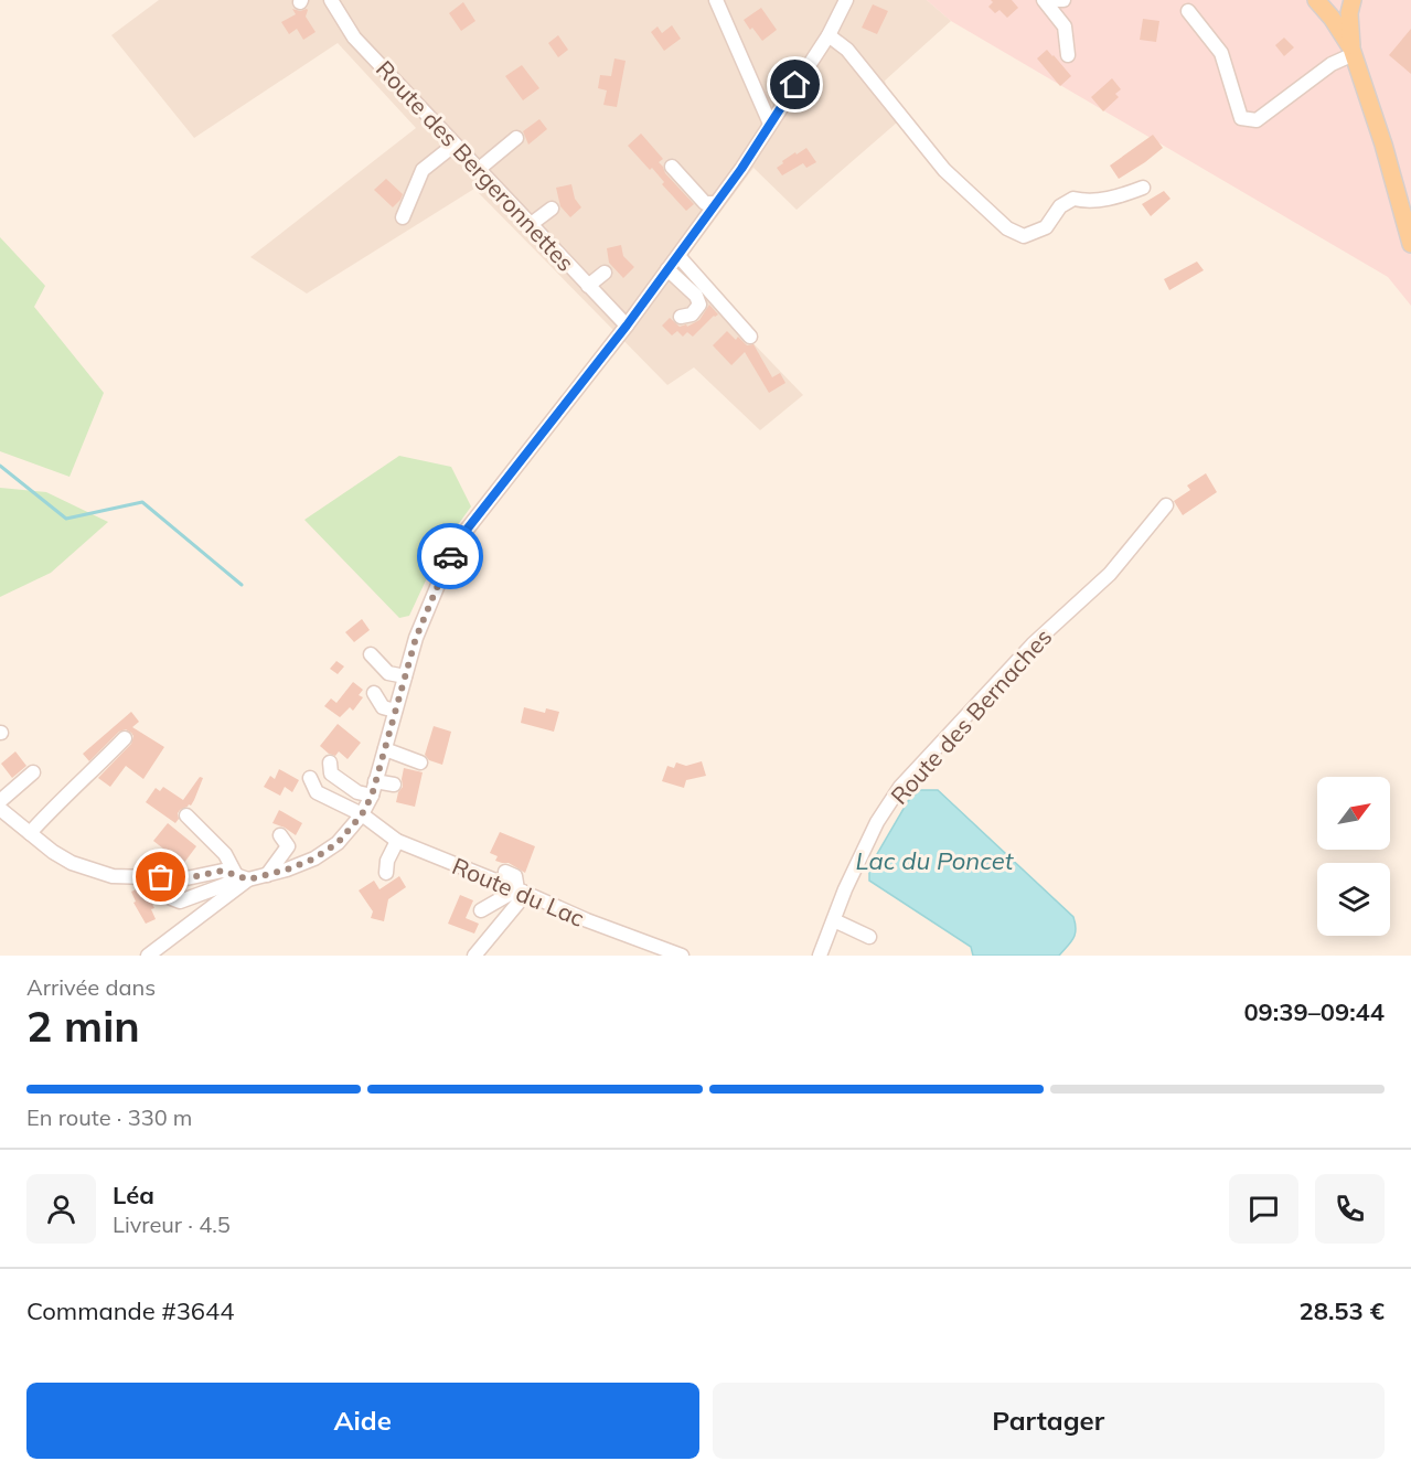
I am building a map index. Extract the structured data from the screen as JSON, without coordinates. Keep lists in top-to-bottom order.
{
  "streets": {
    "street": ["Route des Bergeronnettes", "Route des Bernaches", "Route du Lac"]
  },
  "water": ["Lac du Poncet"],
  "north": "top right",
  "page": {
    "heading": ["2 min", "Arrivée dans", "09:39–09:44"],
    "panel": [
      "Léa",
      "Livreur · 4.5",
      "Commande #3644",
      "28.53 €"
    ],
    "bar": "En route · 330 m",
    "buttons": ["Aide", "Partager"]
  }
}
